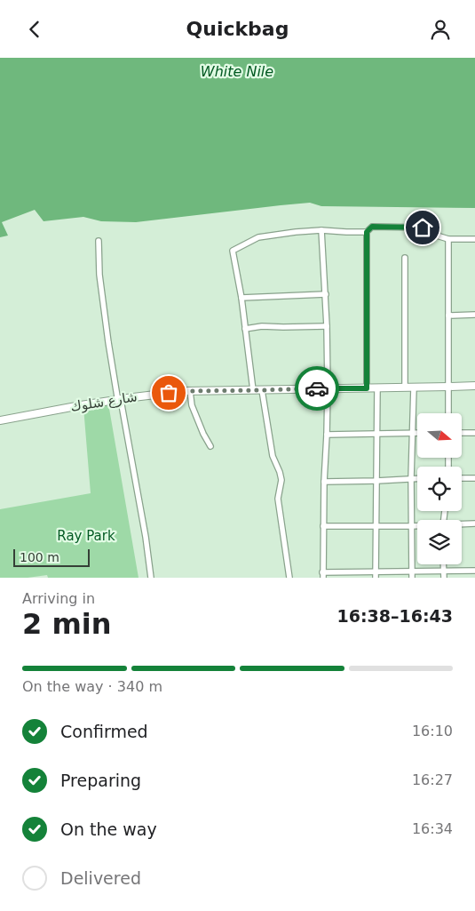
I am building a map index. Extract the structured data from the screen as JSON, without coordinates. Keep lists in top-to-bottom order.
{
  "streets": {
    "street": ["شارع شلوك"]
  },
  "water": ["White Nile"],
  "parks": ["Ray Park"],
  "scale_bar": "100 m",
  "north": "right",
  "page": {
    "header": "Quickbag",
    "scale": "100 m",
    "heading": ["2 min", "Arriving in", "16:38–16:43"],
    "bar": "On the way · 340 m",
    "list": [
      ["Confirmed", "16:10"],
      ["Preparing", "16:27"],
      ["On the way", "16:34"],
      "Delivered"
    ]
  }
}
